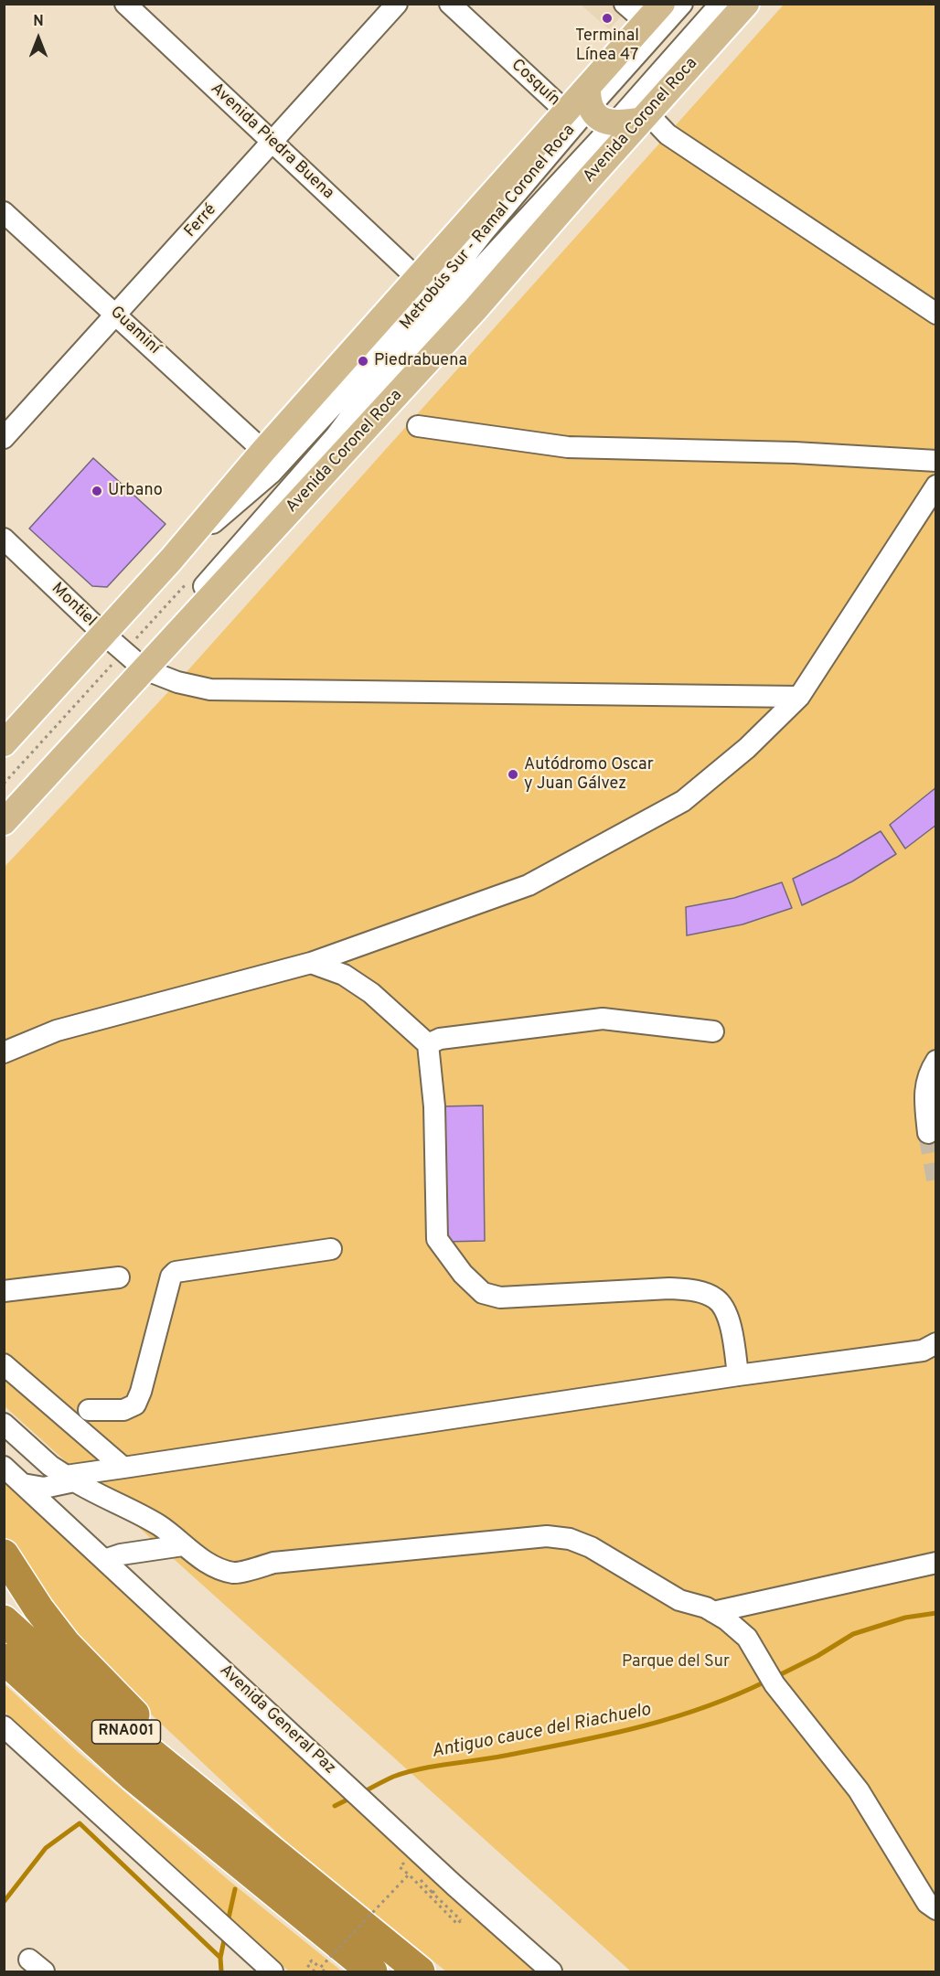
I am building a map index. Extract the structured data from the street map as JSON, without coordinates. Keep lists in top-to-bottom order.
{
  "streets": {
    "highway": ["RNA001"],
    "main road": ["Avenida Coronel Roca"],
    "street": [
      "Cosquín",
      "Avenida Piedra Buena",
      "Ferré",
      "Metrobús Sur - Ramal Coronel Roca",
      "Guaminí",
      "Montiel",
      "Avenida General Paz"
    ]
  },
  "crossings": [
    ["Cosquín", "Metrobús Sur - Ramal Coronel Roca"],
    ["Avenida Coronel Roca", "Metrobús Sur - Ramal Coronel Roca"],
    ["Avenida Coronel Roca", "Montiel"],
    ["Avenida Piedra Buena", "Ferré"],
    ["Ferré", "Guaminí"]
  ],
  "water": ["Antiguo cauce del Riachuelo"],
  "parks": ["Parque del Sur"],
  "places": [
    "Terminal Línea 47",
    "Piedrabuena",
    "Urbano",
    "Autódromo Oscar y Juan Gálvez"
  ],
  "north": "top"
}
